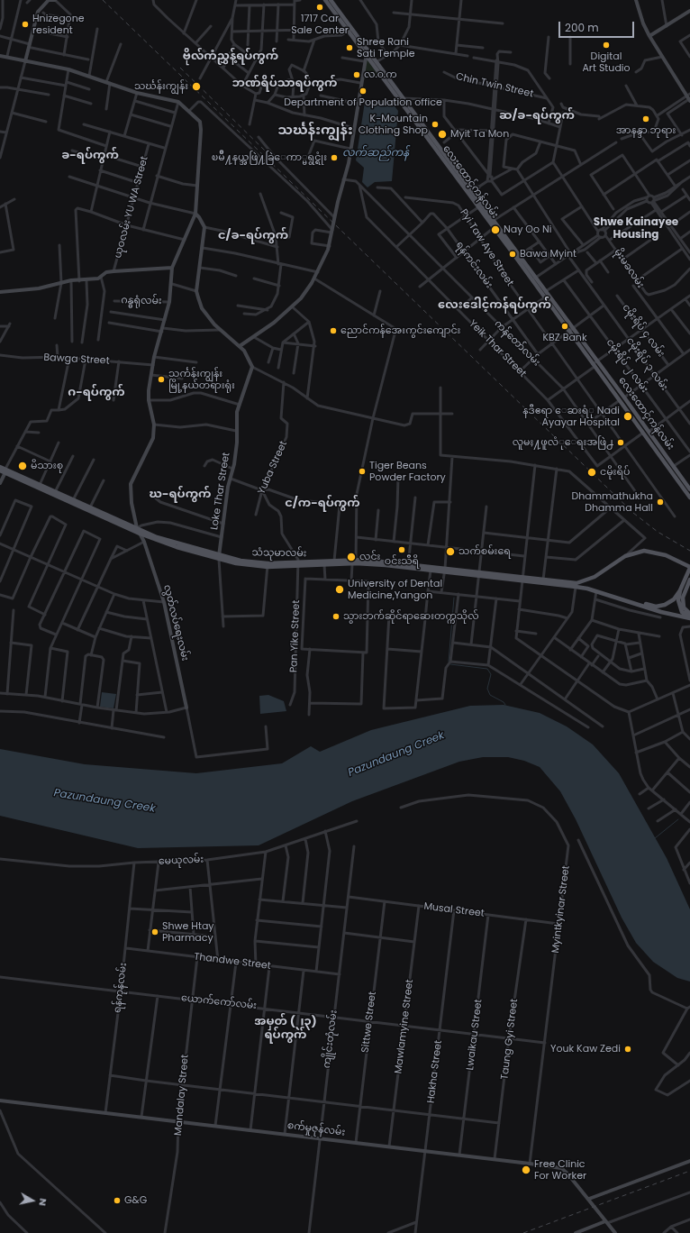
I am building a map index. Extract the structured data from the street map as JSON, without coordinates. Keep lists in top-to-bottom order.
{
  "streets": {
    "main road": ["လေးထောင့်ကန်လမ်း", "သံသုမာလမ်း"],
    "street": [
      "Chin Twin Street",
      "ယုဝလမ်း YU WA Street",
      "Pyi Taw Aye Street",
      "ရန်ကင်းလမ်း",
      "မိုးမခလမ်း",
      "ဂန္ဓရုံလမ်း",
      "ငမိုးရိပ် ၄ လမ်း",
      "ကန်တော်လမ်း",
      "Yeik Thar Street",
      "Bawga Street",
      "ငမိုးရိပ် ၃ လမ်း",
      "ငမိုးရိပ် ၂ လမ်း",
      "Yuba Street",
      "Loke Thar Street",
      "လွတ်လပ်ရေးလမ်း",
      "Pan Yike Street",
      "မေယုလမ်း",
      "Myintkyinar Street",
      "Musal Street",
      "Thandwe Street",
      "ရန်ကုန်လမ်း",
      "ယောက်ကော်လမ်း",
      "Sittwe Street",
      "Mawlamyine Street",
      "Lwaikau Street",
      "ကျိုင်းတုံလမ်း",
      "Taung Gyi Street",
      "Hakha Street",
      "Mandalay Street",
      "စက်မှုဇုန်လမ်း"
    ]
  },
  "crossings": [
    ["ကန်တော်လမ်း", "Yeik Thar Street"],
    ["Loke Thar Street", "သံသုမာလမ်း"],
    ["သံသုမာလမ်း", "လွတ်လပ်ရေးလမ်း"],
    ["သံသုမာလမ်း", "Pan Yike Street"],
    ["မေယုလမ်း", "ရန်ကုန်လမ်း"],
    ["Myintkyinar Street", "Musal Street"],
    ["Myintkyinar Street", "ယောက်ကော်လမ်း"],
    ["Myintkyinar Street", "စက်မှုဇုန်လမ်း"],
    ["Musal Street", "Sittwe Street"],
    ["Musal Street", "Mawlamyine Street"],
    ["Musal Street", "Lwaikau Street"],
    ["Musal Street", "ကျိုင်းတုံလမ်း"],
    ["Musal Street", "Taung Gyi Street"],
    ["Musal Street", "Hakha Street"],
    ["Thandwe Street", "ရန်ကုန်လမ်း"],
    ["Thandwe Street", "ကျိုင်းတုံလမ်း"],
    ["Thandwe Street", "Mandalay Street"],
    ["ရန်ကုန်လမ်း", "ယောက်ကော်လမ်း"],
    ["ရန်ကုန်လမ်း", "စက်မှုဇုန်လမ်း"],
    ["ယောက်ကော်လမ်း", "Sittwe Street"],
    ["ယောက်ကော်လမ်း", "Mawlamyine Street"],
    ["ယောက်ကော်လမ်း", "Lwaikau Street"],
    ["ယောက်ကော်လမ်း", "ကျိုင်းတုံလမ်း"],
    ["ယောက်ကော်လမ်း", "Taung Gyi Street"],
    ["ယောက်ကော်လမ်း", "Hakha Street"],
    ["ယောက်ကော်လမ်း", "Mandalay Street"],
    ["Sittwe Street", "စက်မှုဇုန်လမ်း"],
    ["Mawlamyine Street", "စက်မှုဇုန်လမ်း"],
    ["Lwaikau Street", "စက်မှုဇုန်လမ်း"],
    ["ကျိုင်းတုံလမ်း", "စက်မှုဇုန်လမ်း"],
    ["Taung Gyi Street", "စက်မှုဇုန်လမ်း"],
    ["Hakha Street", "စက်မှုဇုန်လမ်း"],
    ["Mandalay Street", "စက်မှုဇုန်လမ်း"]
  ],
  "districts": [
    "ဗိုလ်ကံညွှန့်ရပ်ကွက်",
    "ဘဏ်ရိပ်သာရပ်ကွက်",
    "ဆ/ခ-ရပ်ကွက်",
    "သင်္ဃန်းကျွန်း",
    "ခ-ရပ်ကွက်",
    "Shwe Kainayee Housing",
    "င/ခ-ရပ်ကွက်",
    "လေးဒေါင့်ကန်ရပ်ကွက်",
    "ဂ-ရပ်ကွက်",
    "ဃ-ရပ်ကွက်",
    "င/က-ရပ်ကွက်",
    "အမှတ် (၂၃) ရပ်ကွက်"
  ],
  "water": ["လက်ဆည်ကန်", "Pazundaung Creek"],
  "places": [
    "1717 Car Sale Center",
    "Hnizegone resident",
    "Digital Art Studio",
    "Shree Rani Sati Temple",
    "လ.၀.က",
    "သင်္ဃန်းကျွန်း",
    "Department of Population office",
    "အာနန္ဒာ ဘုရား",
    "K-Mountain Clothing Shop",
    "Myit Ta Mon",
    "ၿမိဳ႔နယ္အဖြဲ႔ခြဲေကာ္မရွင္ရုံး",
    "Nay Oo Ni",
    "Bawa Myint",
    "KBZ Bank",
    "ညောင်ကန်အေးကွင်းကျောင်း",
    "သင်္ကန်းကျွန်း မြို့နယ်တရားရုံး",
    "နဒီဧရာ ေဆးရံု Nadi Ayayar Hospital",
    "လူမႈ႔ဖူလံုေရးအဖြဲ႕",
    "မိသားစု",
    "Tiger Beans Powder Factory",
    "ငမိုးရိပ်",
    "Dhammathukha Dhamma Hall",
    "ဝင်းသီရိ",
    "သက်စမ်းရေ",
    "လင်း",
    "University of Dental Medicine,Yangon",
    "သွားဘက်‌ဆိုင်ရာဆေးတက္ကသိုလ်",
    "Shwe Htay Pharmacy",
    "Youk Kaw Zedi",
    "Free Clinic For Worker",
    "G&G"
  ],
  "scale_bar": "200 m",
  "north": "right"
}
